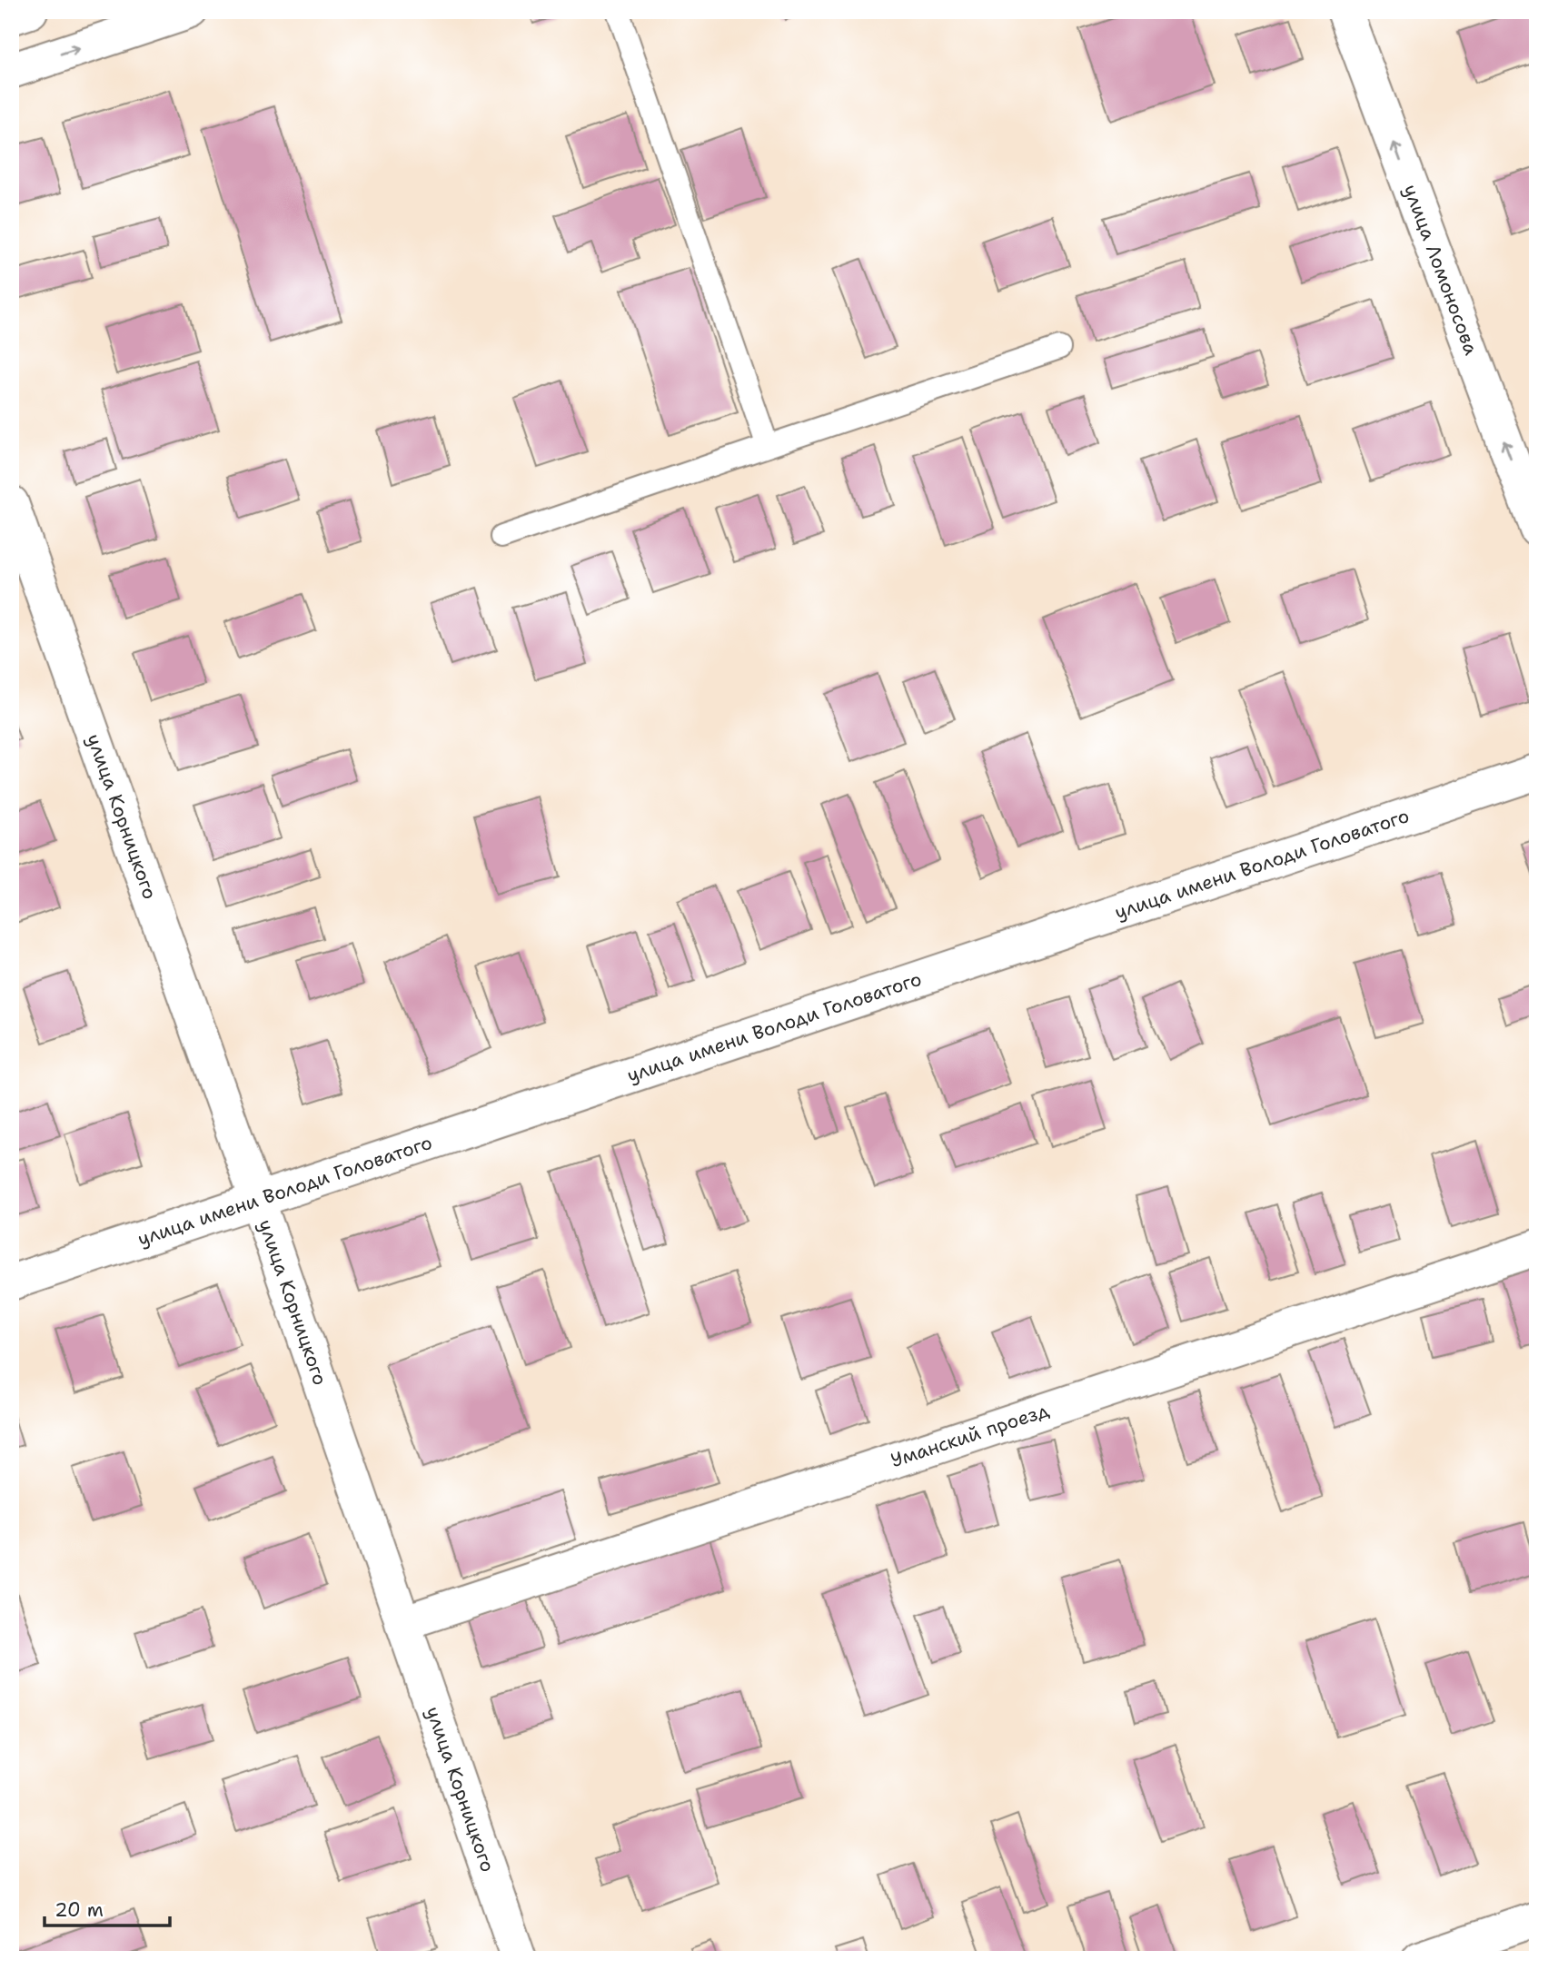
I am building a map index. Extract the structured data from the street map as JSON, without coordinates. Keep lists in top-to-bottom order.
{
  "streets": {
    "street": [
      "улица Ломоносова",
      "улица Корницкого",
      "улица имени Володи Головатого",
      "Уманский проезд"
    ]
  },
  "crossings": [
    ["улица Корницкого", "улица имени Володи Головатого"],
    ["улица Корницкого", "Уманский проезд"]
  ],
  "one_way": ["улица Ломоносова"],
  "scale_bar": "20 m"
}
